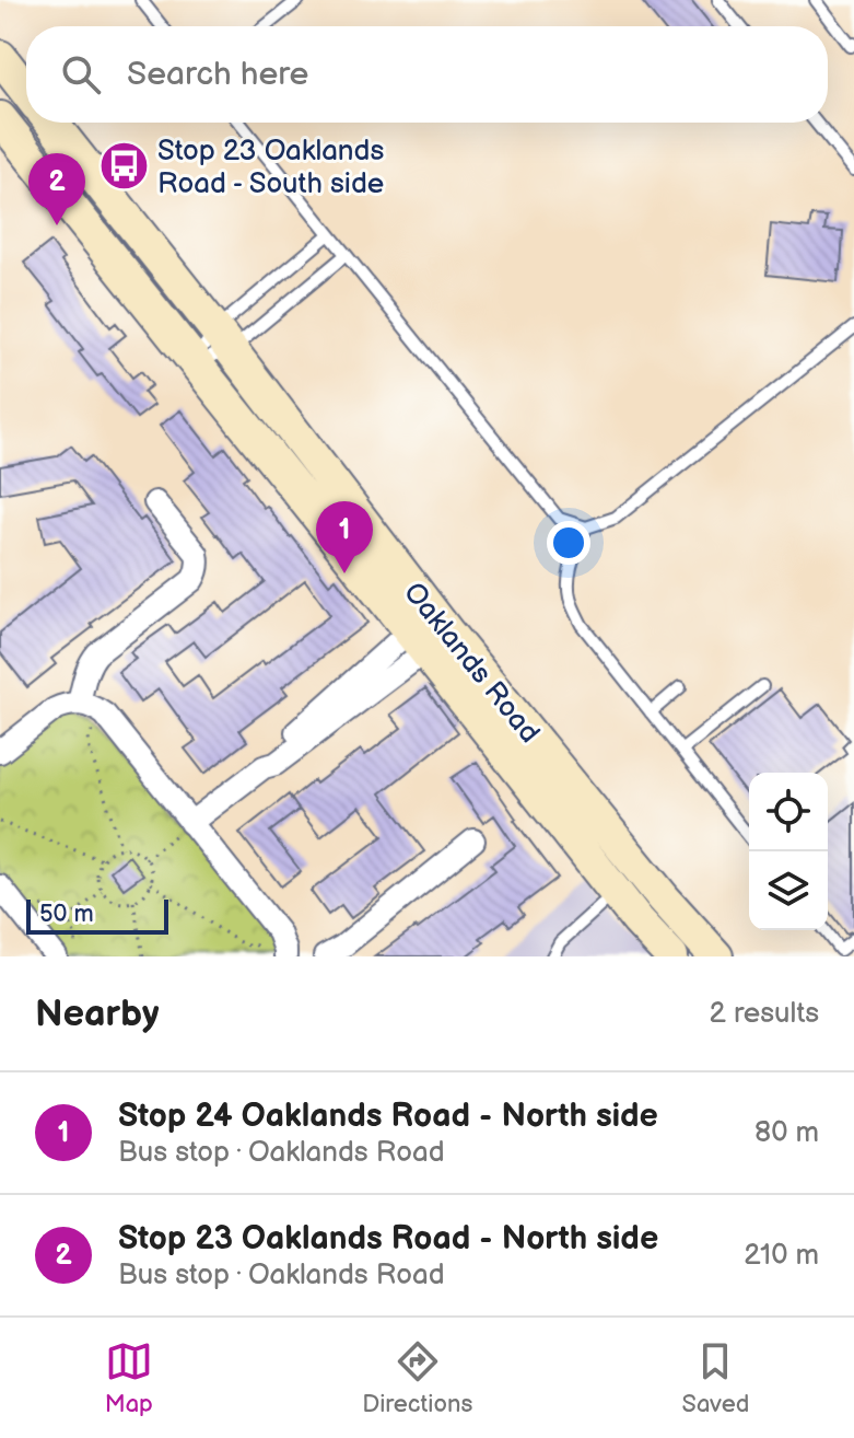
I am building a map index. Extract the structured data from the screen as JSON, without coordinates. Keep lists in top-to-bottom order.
{
  "streets": {
    "main road": ["Oaklands Road"]
  },
  "places": {
    "bus stop": ["Stop 23 Oaklands Road - South side"]
  },
  "scale_bar": "50 m",
  "page": {
    "search": "Search here",
    "pins": ["2", "1"],
    "scale": "50 m",
    "heading": ["Nearby", "2 results"],
    "list": [
      {
        "mark": "1",
        "name": "Stop 24 Oaklands Road - North side",
        "note": "Bus stop · Oaklands Road",
        "value": "80 m"
      },
      {
        "mark": "2",
        "name": "Stop 23 Oaklands Road - North side",
        "note": "Bus stop · Oaklands Road",
        "value": "210 m"
      }
    ],
    "nav": ["Map", "Directions", "Saved"]
  }
}
